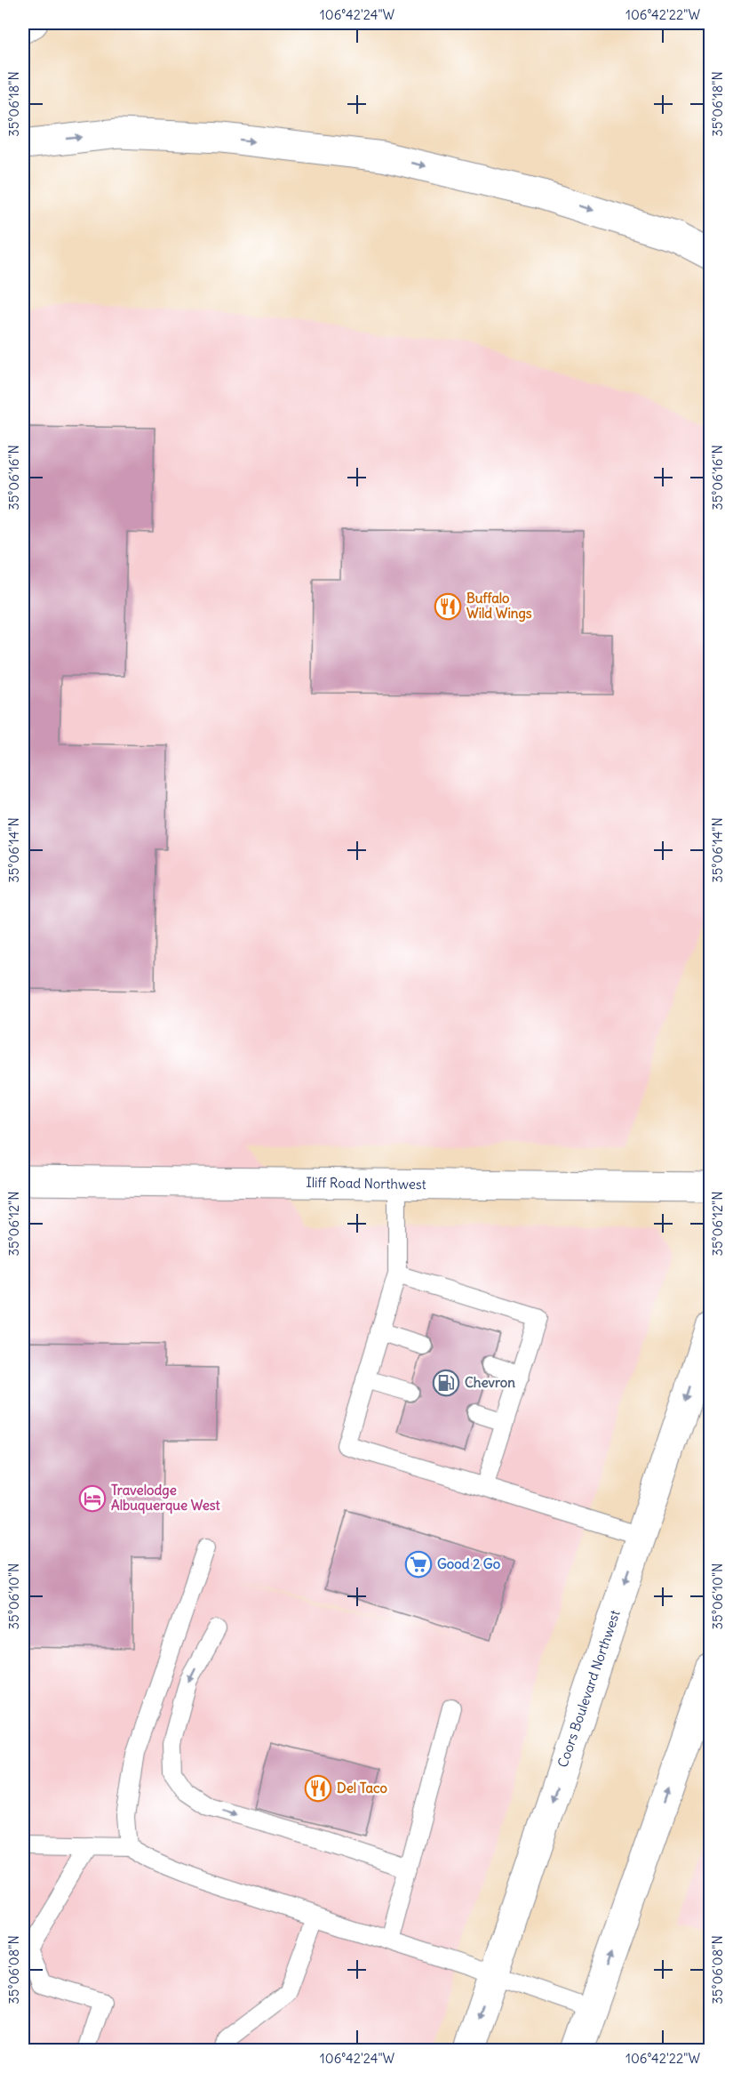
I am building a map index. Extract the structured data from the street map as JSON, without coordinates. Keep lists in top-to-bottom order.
{
  "streets": {
    "main road": ["Iliff Road Northwest", "Coors Boulevard Northwest"]
  },
  "places": {
    "restaurant": ["Buffalo Wild Wings", "Del Taco"],
    "fuel station": ["Chevron"],
    "hotel": ["Travelodge Albuquerque West"],
    "supermarket": ["Good 2 Go"]
  },
  "coordinates": [
    "106°42'24\"W",
    "106°42'22\"W",
    "35°06'18\"N",
    "35°06'16\"N",
    "35°06'14\"N",
    "35°06'12\"N",
    "35°06'10\"N",
    "35°06'08\"N"
  ]
}
